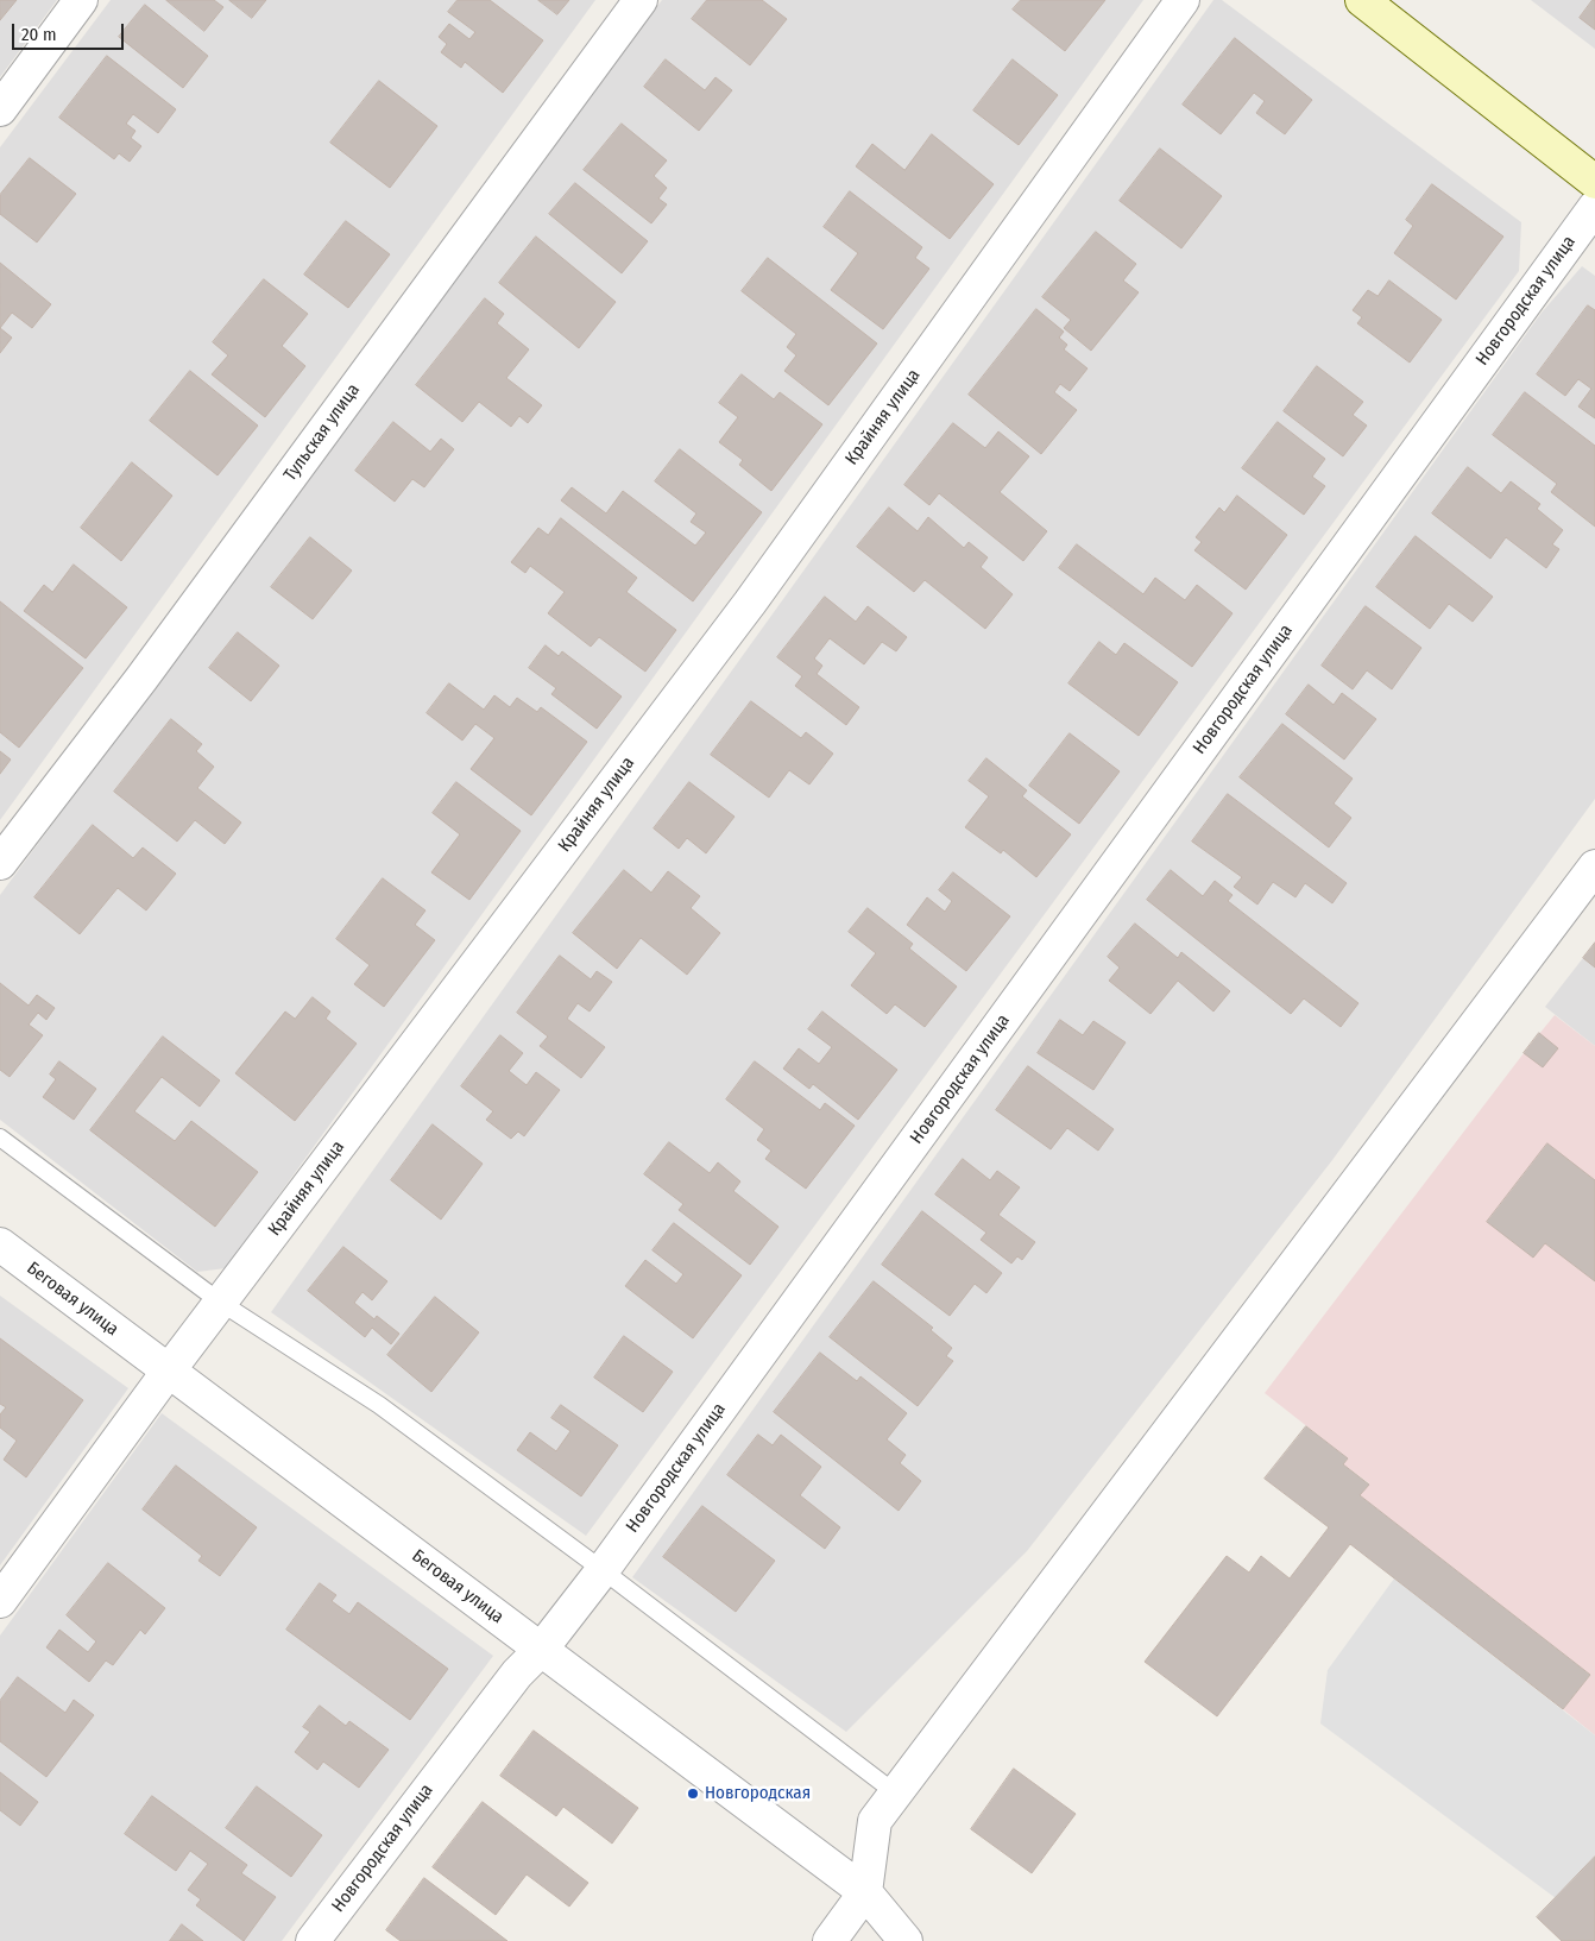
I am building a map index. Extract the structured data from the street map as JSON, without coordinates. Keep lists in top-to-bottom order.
{
  "streets": {
    "street": [
      "Новгородская улица",
      "Крайняя улица",
      "Тульская улица",
      "Беговая улица"
    ]
  },
  "crossings": [
    ["Новгородская улица", "Беговая улица"],
    ["Крайняя улица", "Беговая улица"]
  ],
  "places": ["Новгородская"],
  "scale_bar": "20 m"
}
